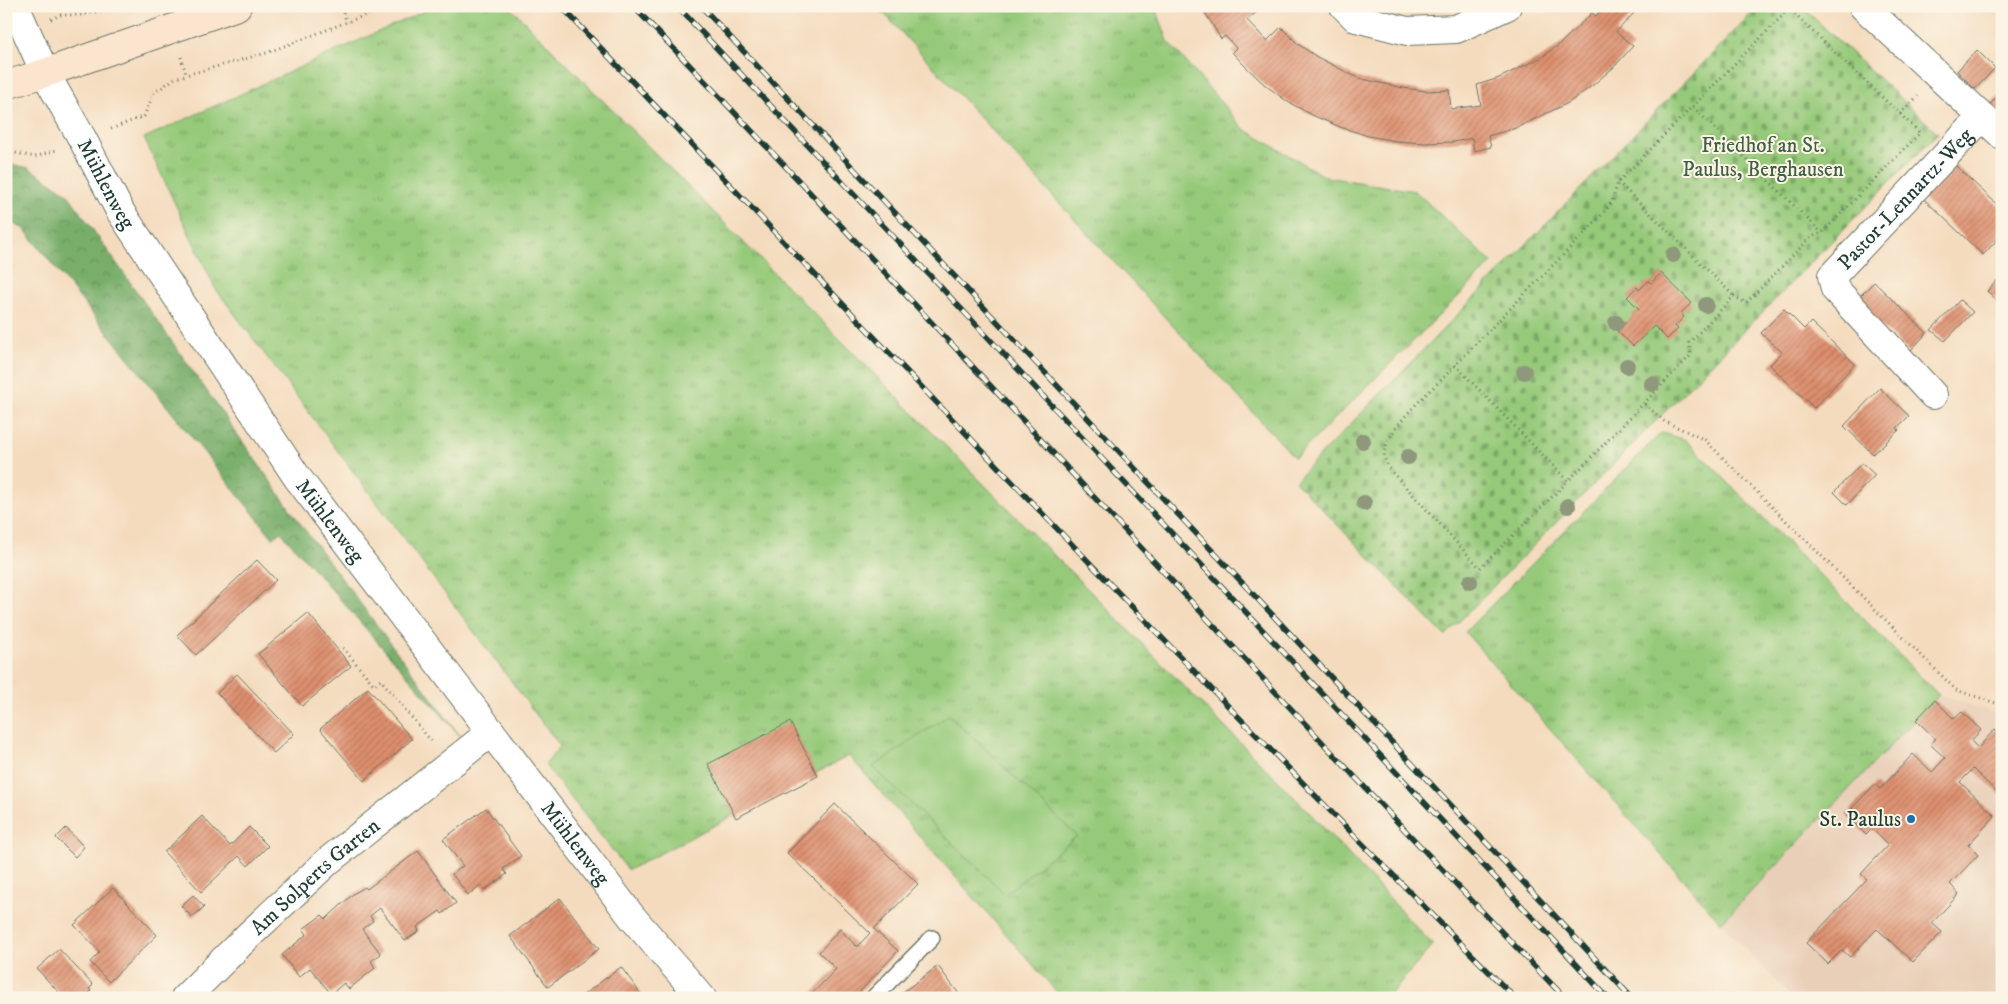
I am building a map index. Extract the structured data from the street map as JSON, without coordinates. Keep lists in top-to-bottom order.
{
  "streets": {
    "street": ["Mühlenweg", "Pastor-Lennartz-Weg", "Am Solperts Garten"]
  },
  "crossings": [
    ["Mühlenweg", "Am Solperts Garten"]
  ],
  "parks": ["Friedhof an St. Paulus, Berghausen"],
  "places": ["St. Paulus"]
}
